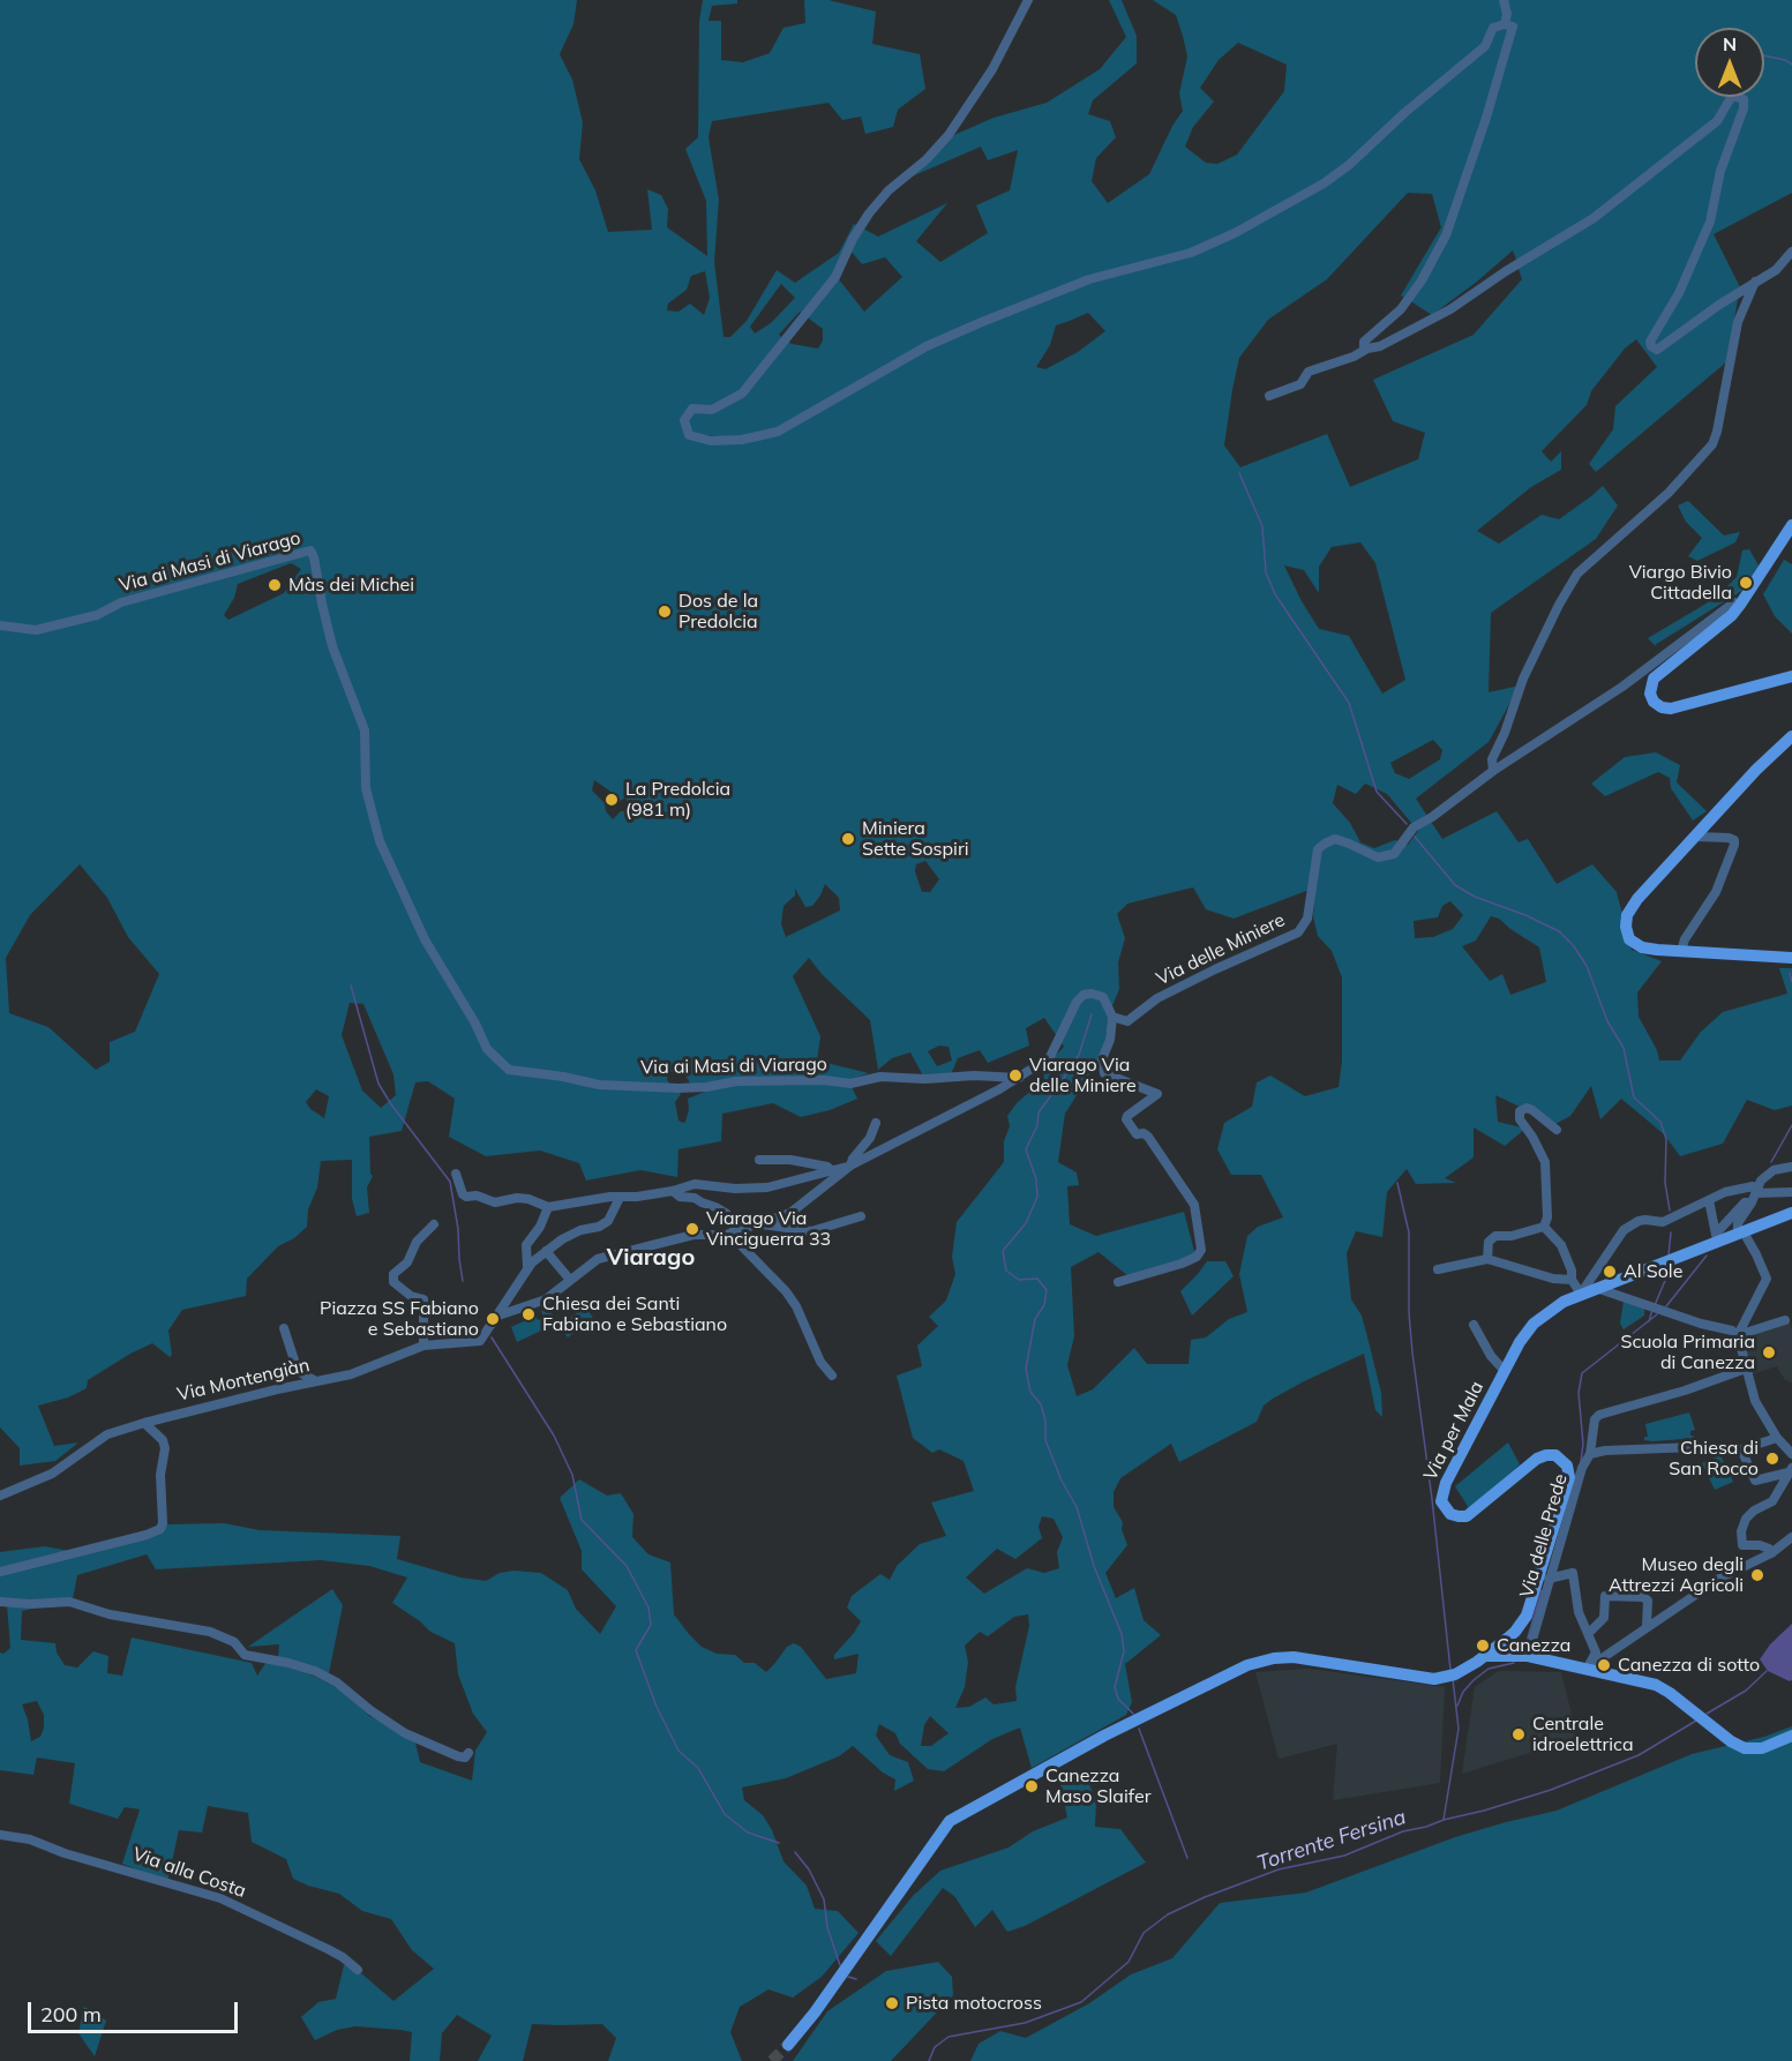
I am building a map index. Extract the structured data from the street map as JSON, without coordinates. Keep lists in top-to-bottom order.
{
  "streets": {
    "main road": ["Via per Mala"],
    "street": [
      "Via ai Masi di Viarago",
      "Via delle Miniere",
      "Via Montengiàn",
      "Via delle Prede",
      "Via alla Costa"
    ]
  },
  "districts": ["Viarago"],
  "water": ["Torrente Fersina"],
  "places": [
    "Viargo Bivio Cittadella",
    "Màs dei Michei",
    "Dos de la Predolcia",
    "La Predolcia (981 m)",
    "Miniera Sette Sospiri",
    "Viarago Via delle Miniere",
    "Viarago Via Vinciguerra 33",
    "Al Sole",
    "Chiesa dei Santi Fabiano e Sebastiano",
    "Piazza SS Fabiano e Sebastiano",
    "Scuola Primaria di Canezza",
    "Chiesa di San Rocco",
    "Museo degli Attrezzi Agricoli",
    "Canezza",
    "Canezza di sotto",
    "Centrale idroelettrica",
    "Canezza Maso Slaifer",
    "Pista motocross"
  ],
  "scale_bar": "200 m",
  "north": "top"
}
